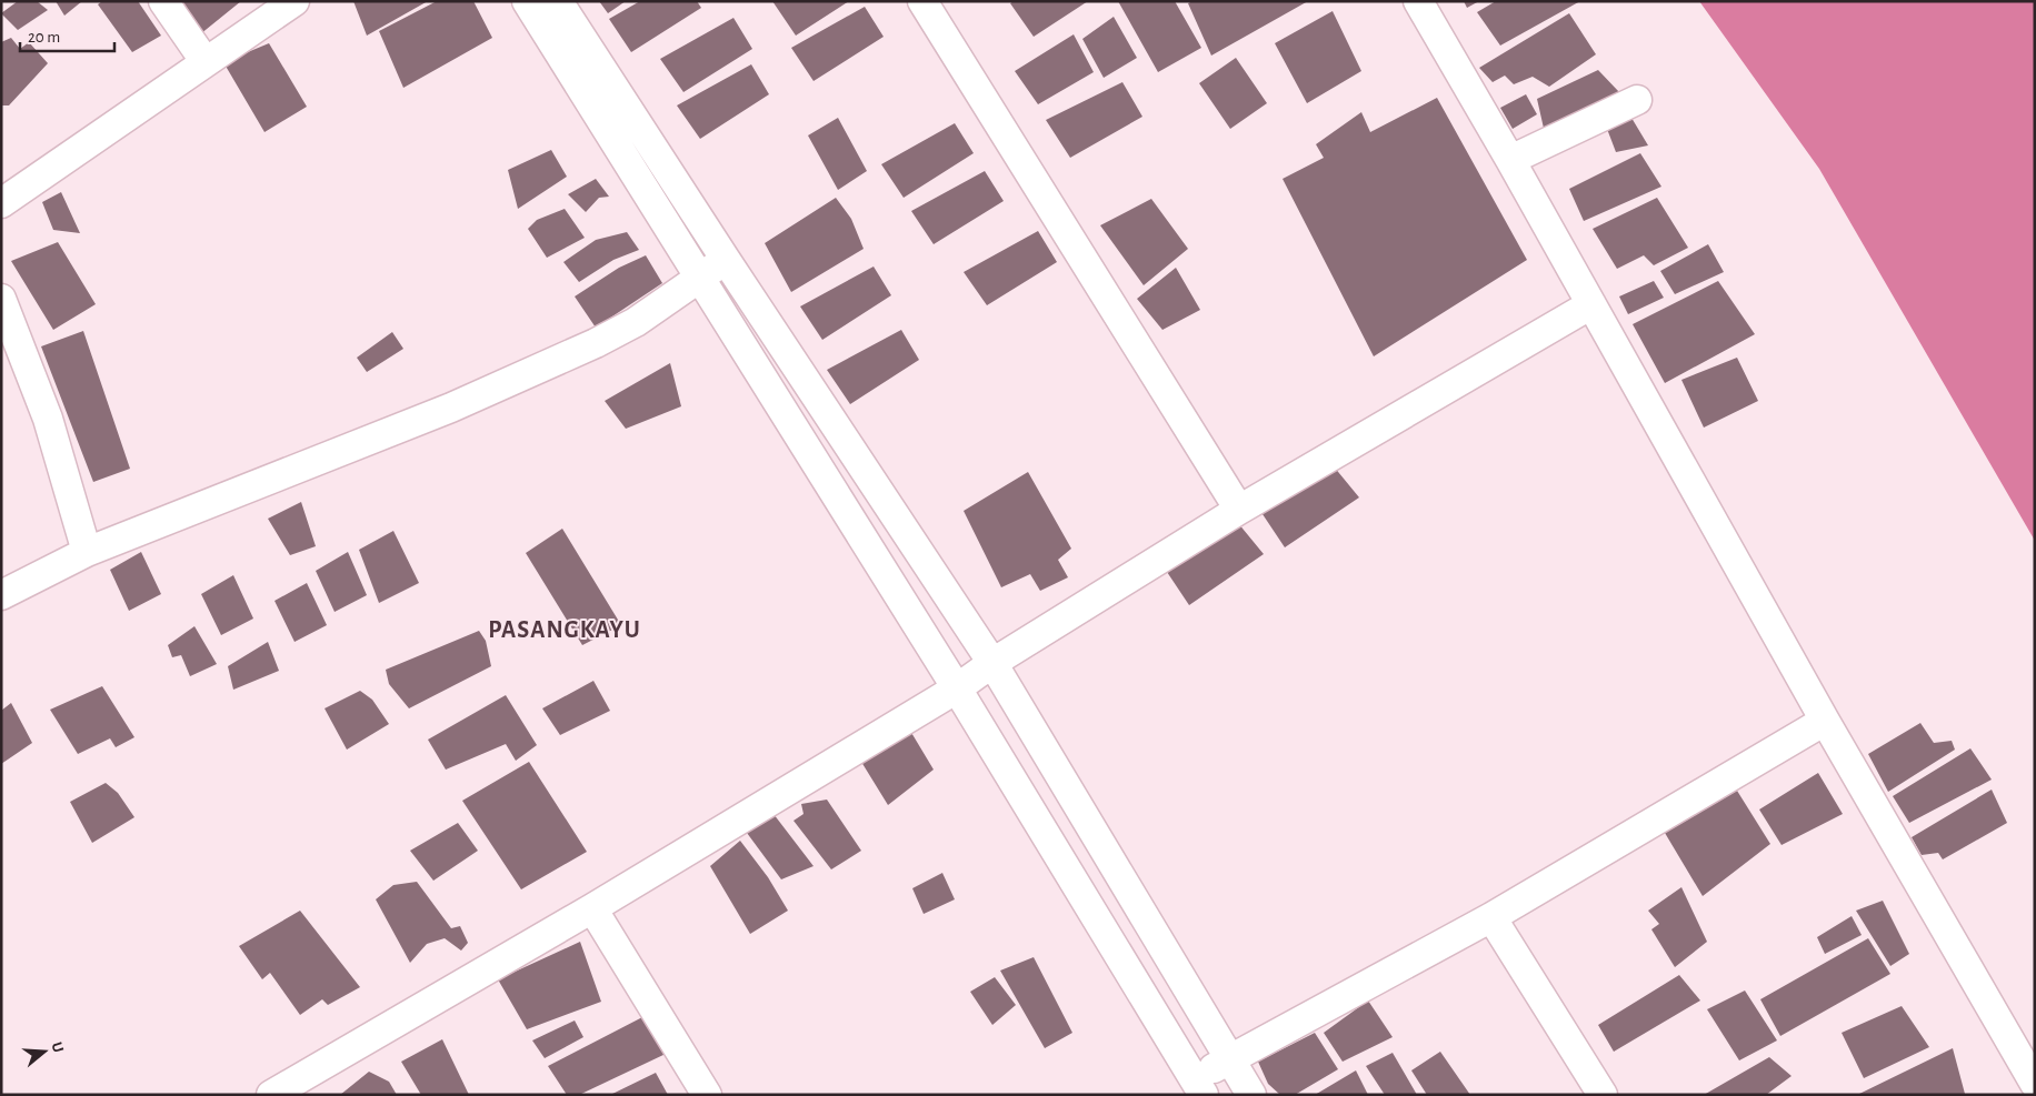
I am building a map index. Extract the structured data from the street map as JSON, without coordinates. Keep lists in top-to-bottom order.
{
  "districts": ["PASANGKAYU"],
  "scale_bar": "20 m",
  "north": "right"
}
